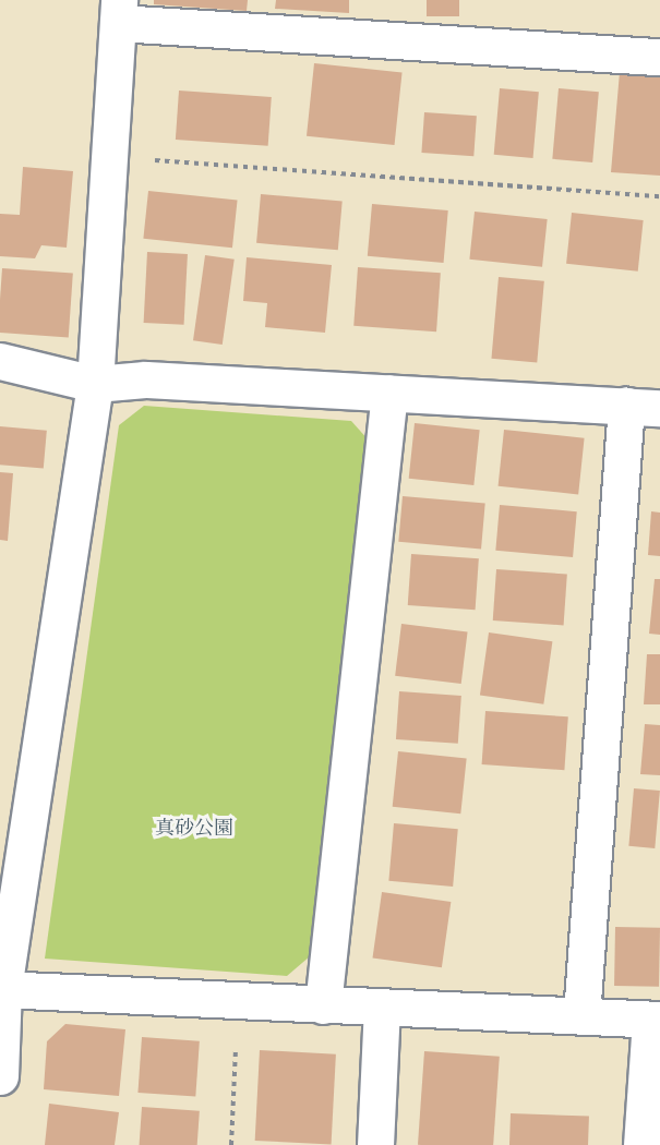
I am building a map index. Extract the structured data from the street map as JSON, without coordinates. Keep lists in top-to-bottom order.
{
  "parks": ["真砂公園"]
}
